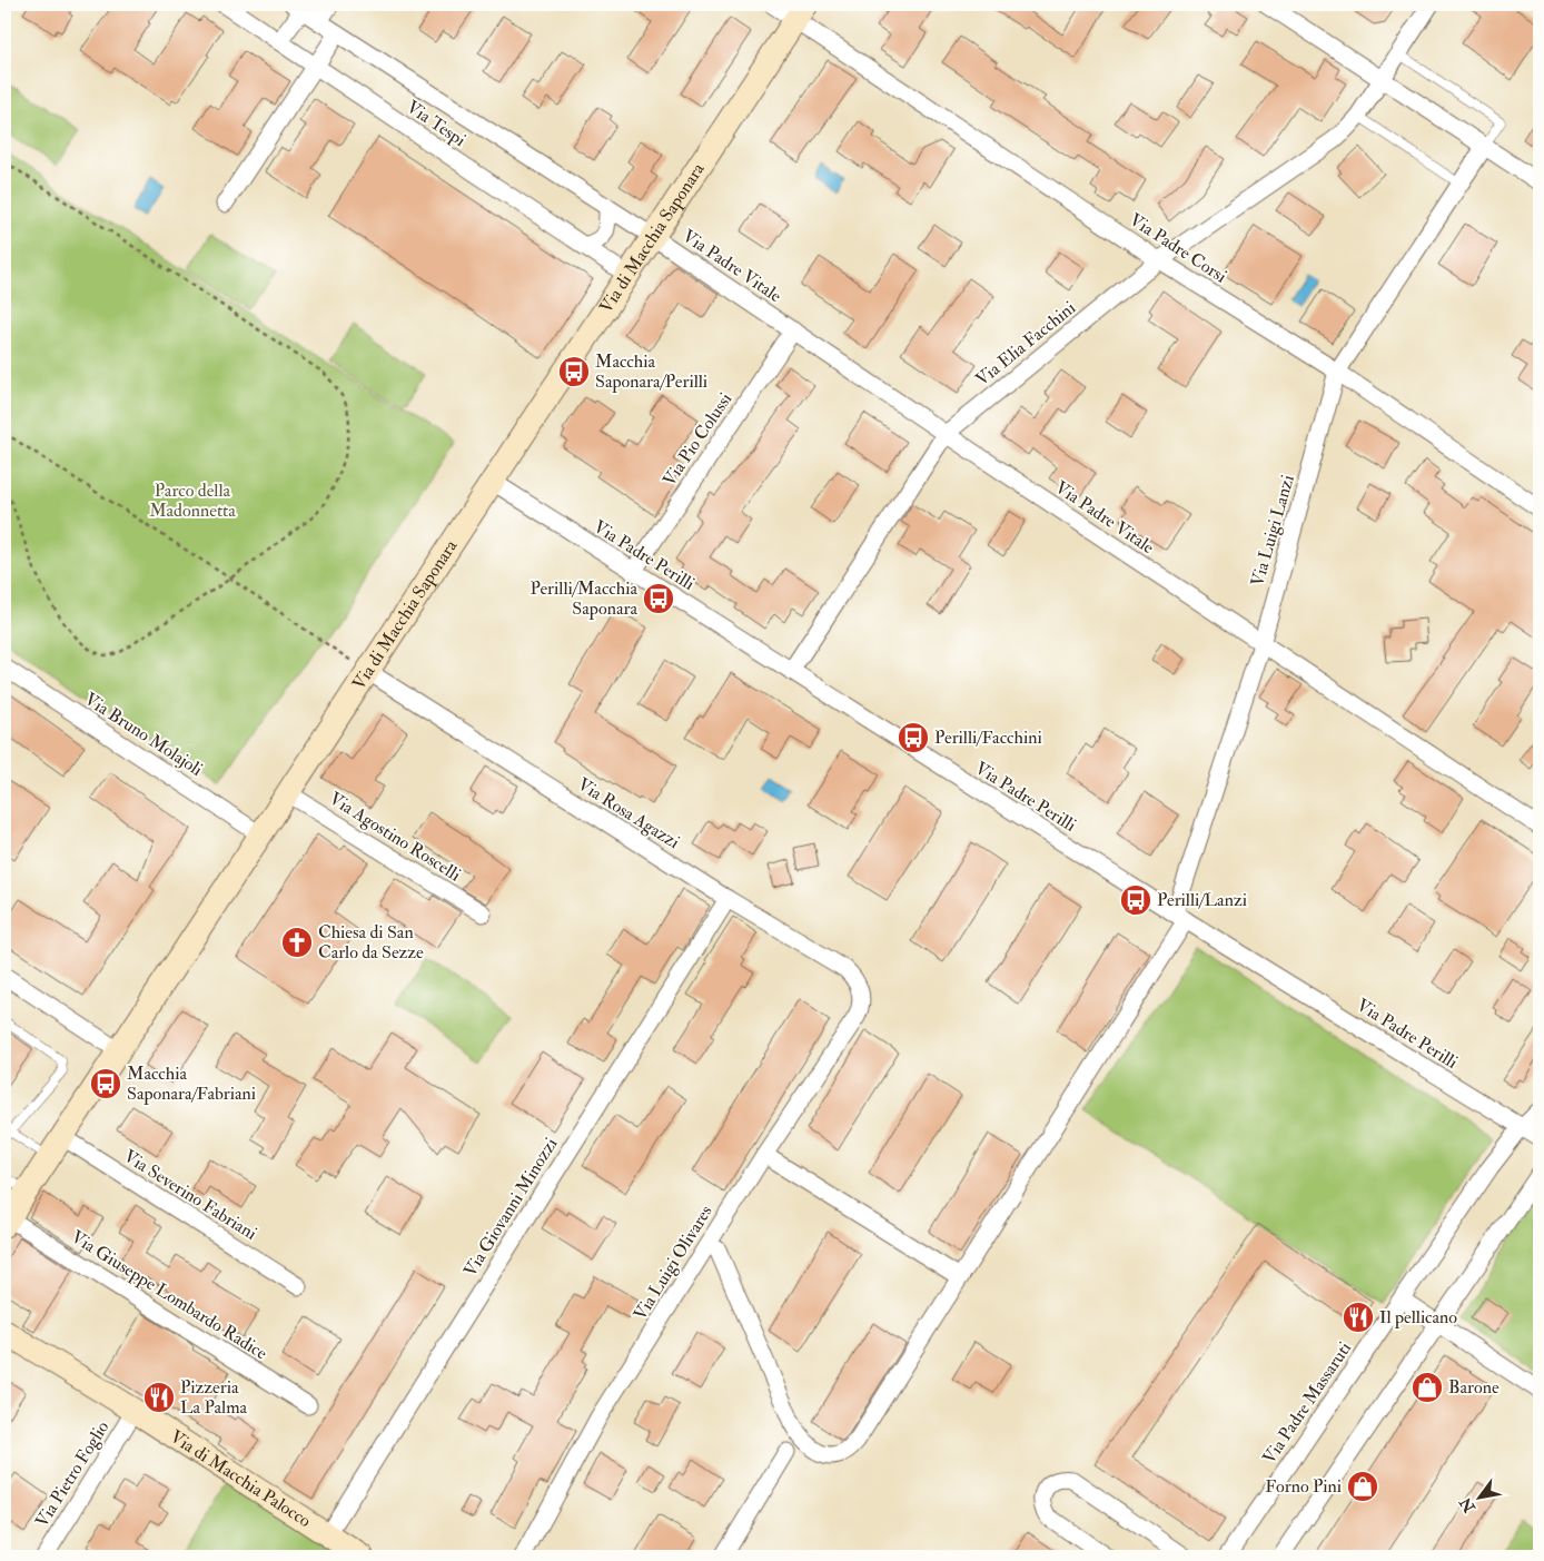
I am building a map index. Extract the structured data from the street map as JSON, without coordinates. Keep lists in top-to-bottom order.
{
  "streets": {
    "street": [
      "Via Tespi",
      "Via di Macchia Saponara",
      "Via Padre Corsi",
      "Via Padre Vitale",
      "Via Elia Facchini",
      "Via Pio Colussi",
      "Via Luigi Lanzi",
      "Via Padre Perilli",
      "Via Bruno Molajoli",
      "Via Rosa Agazzi",
      "Via Agostino Roscelli",
      "Via Severino Fabriani",
      "Via Giovanni Minozzi",
      "Via Luigi Olivares",
      "Via Giuseppe Lombardo Radice",
      "Via Padre Massaruti",
      "Via Pietro Foglio",
      "Via di Macchia Palocco"
    ]
  },
  "crossings": [
    ["Via Tespi", "Via di Macchia Saponara"],
    ["Via Tespi", "Via Padre Vitale"],
    ["Via di Macchia Saponara", "Via Padre Corsi"],
    ["Via di Macchia Saponara", "Via Padre Vitale"],
    ["Via di Macchia Saponara", "Via Padre Perilli"],
    ["Via di Macchia Saponara", "Via Bruno Molajoli"],
    ["Via di Macchia Saponara", "Via Rosa Agazzi"],
    ["Via di Macchia Saponara", "Via Agostino Roscelli"],
    ["Via di Macchia Saponara", "Via Severino Fabriani"],
    ["Via di Macchia Saponara", "Via Giuseppe Lombardo Radice"],
    ["Via Padre Corsi", "Via Elia Facchini"],
    ["Via Padre Corsi", "Via Luigi Lanzi"],
    ["Via Padre Vitale", "Via Elia Facchini"],
    ["Via Padre Vitale", "Via Pio Colussi"],
    ["Via Padre Vitale", "Via Luigi Lanzi"],
    ["Via Elia Facchini", "Via Padre Perilli"],
    ["Via Pio Colussi", "Via Padre Perilli"],
    ["Via Luigi Lanzi", "Via Padre Perilli"],
    ["Via Padre Perilli", "Via Padre Massaruti"],
    ["Via Rosa Agazzi", "Via Giovanni Minozzi"],
    ["Via Rosa Agazzi", "Via Luigi Olivares"],
    ["Via Giovanni Minozzi", "Via di Macchia Palocco"],
    ["Via Pietro Foglio", "Via di Macchia Palocco"]
  ],
  "parks": ["Parco della Madonnetta"],
  "places": {
    "bus stop": [
      "Macchia Saponara/Perilli",
      "Perilli/Macchia Saponara",
      "Perilli/Facchini",
      "Perilli/Lanzi",
      "Macchia Saponara/Fabriani"
    ],
    "church": ["Chiesa di San Carlo da Sezze"],
    "restaurant": ["Il pellicano", "Pizzeria La Palma"],
    "shop": ["Barone", "Forno Pini"]
  },
  "north": "bottom left"
}
